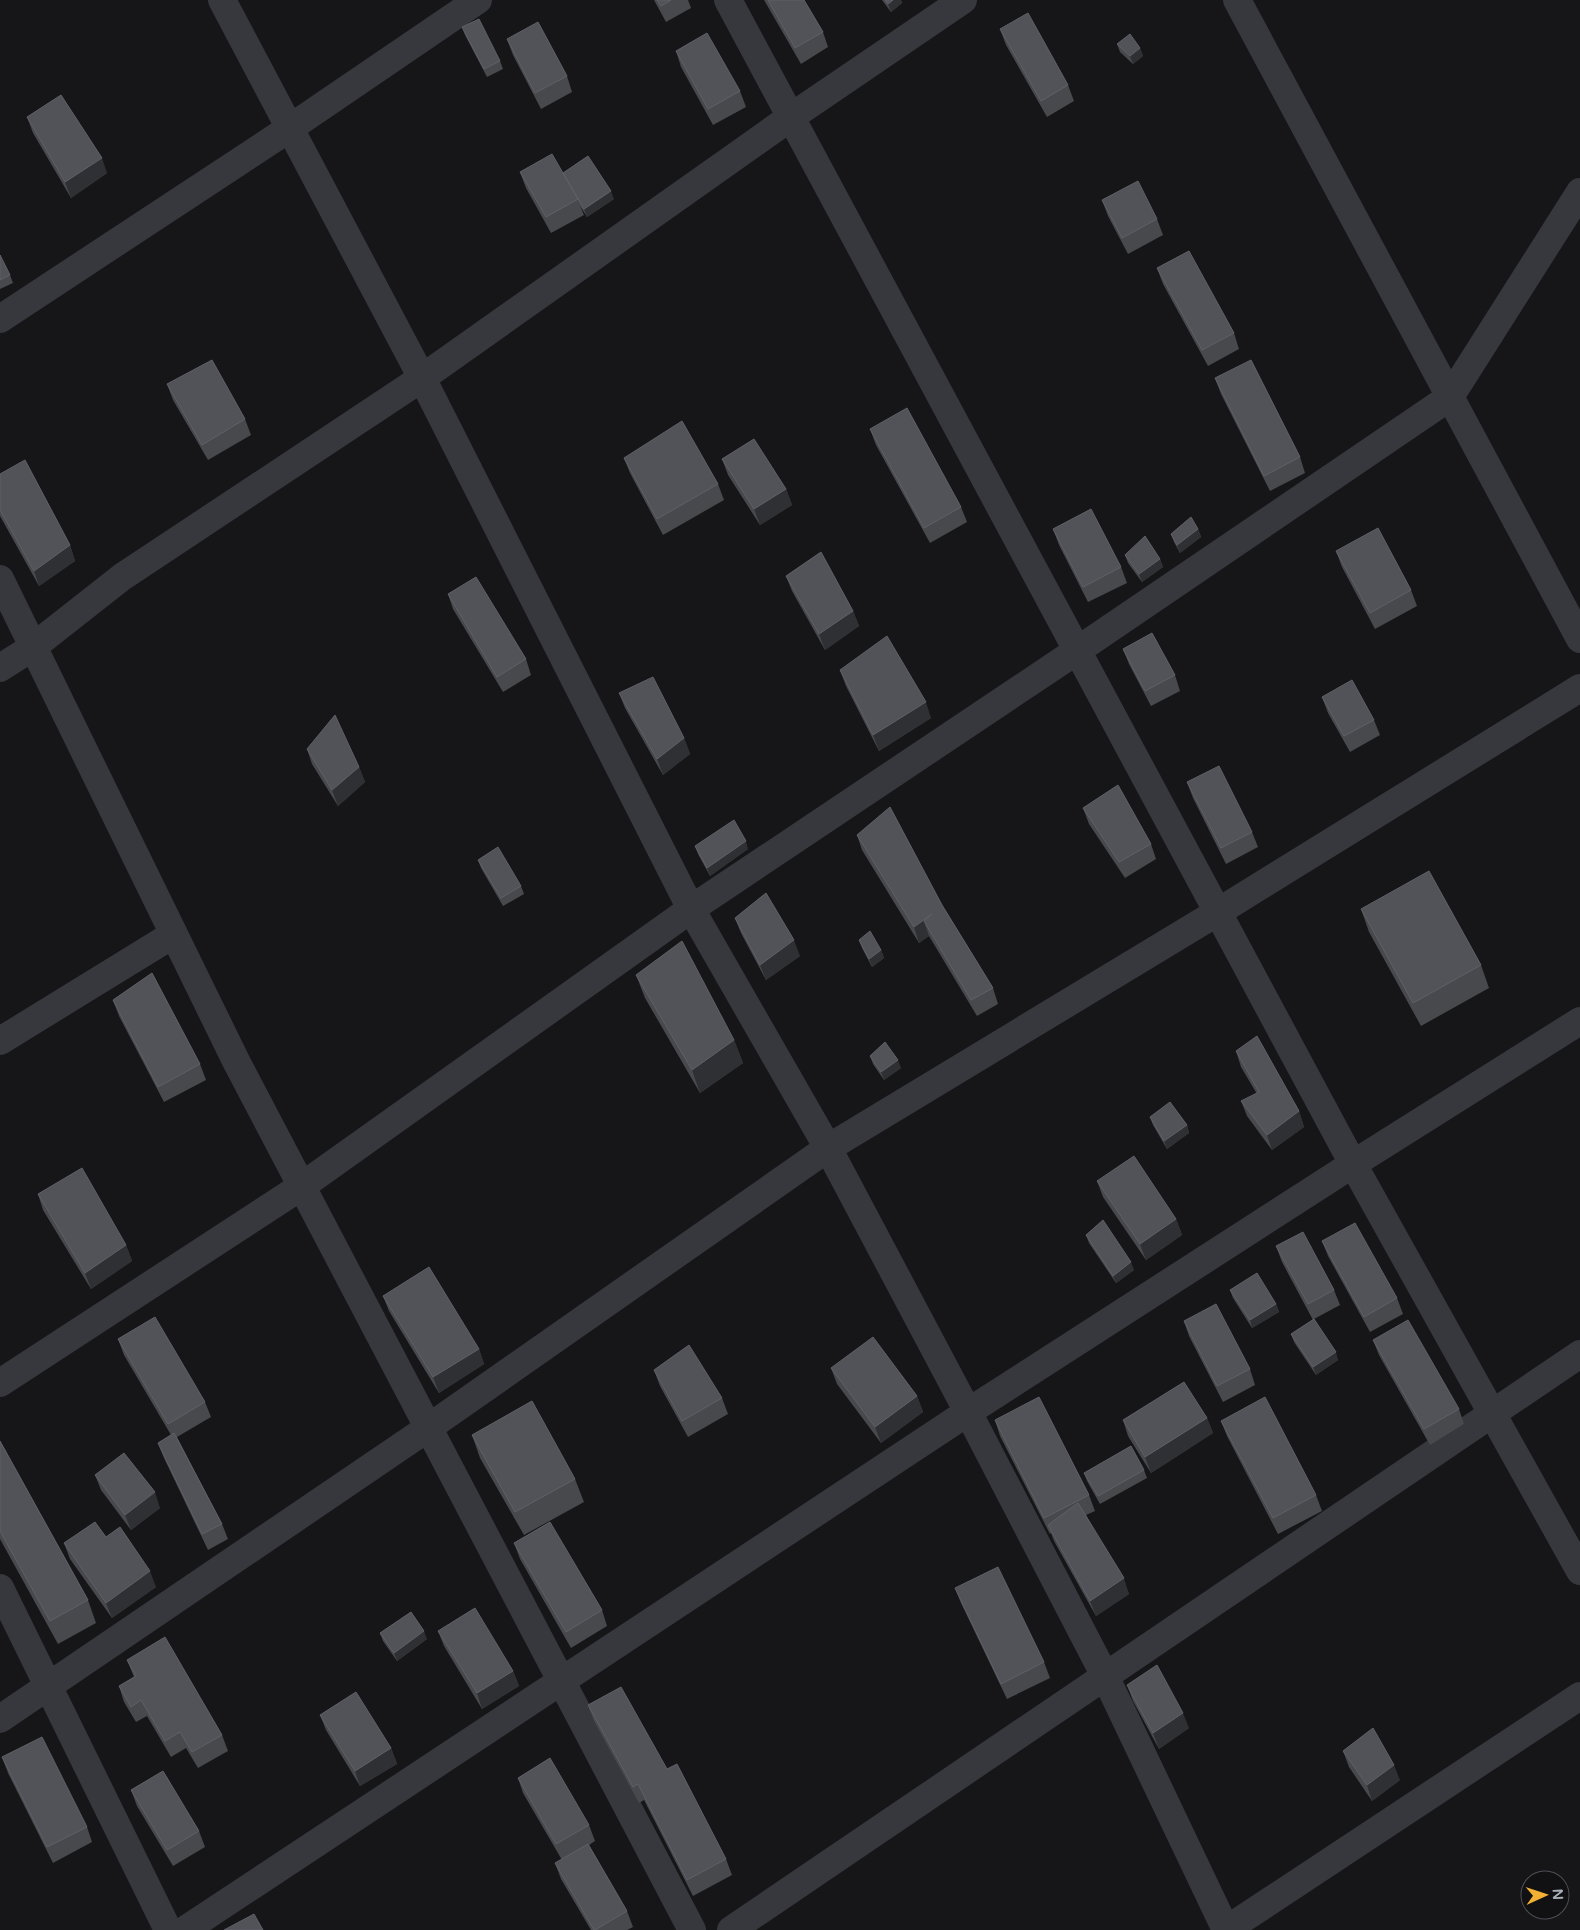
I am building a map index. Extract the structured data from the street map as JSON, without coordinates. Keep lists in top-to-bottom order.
{
  "north": "right"
}
